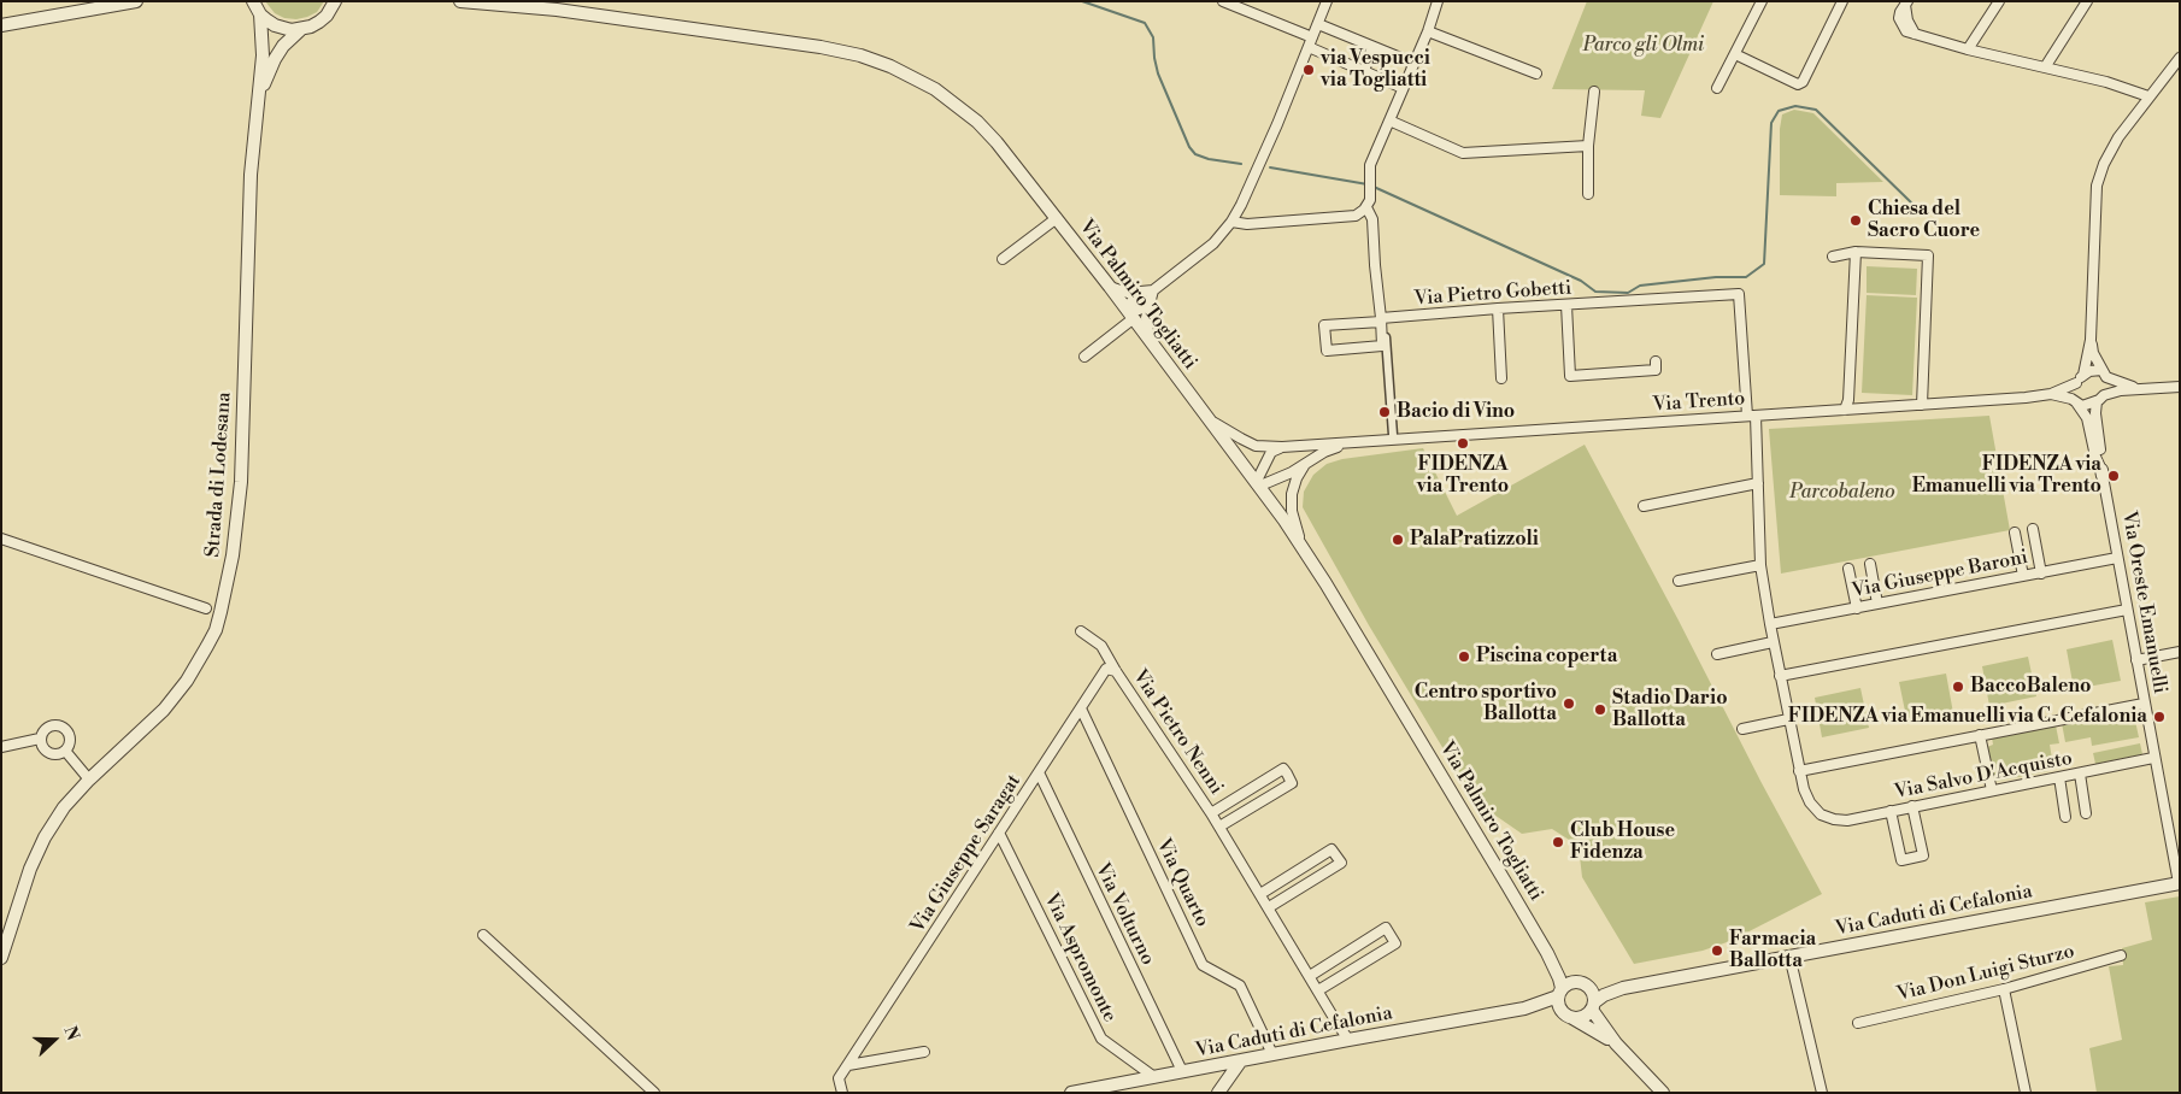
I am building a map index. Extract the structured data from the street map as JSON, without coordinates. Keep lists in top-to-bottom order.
{
  "streets": {
    "street": [
      "Via Pietro Gobetti",
      "Via Palmiro Togliatti",
      "Via Trento",
      "Strada di Lodesana",
      "Via Giuseppe Baroni",
      "Via Oreste Emanuelli",
      "Via Pietro Nenni",
      "Via Salvo D'Acquisto",
      "Via Giuseppe Saragat",
      "Via Quarto",
      "Via Caduti di Cefalonia",
      "Via Volturno",
      "Via Aspromonte",
      "Via Don Luigi Sturzo"
    ]
  },
  "crossings": [
    ["Via Pietro Gobetti", "Via Trento"],
    ["Via Pietro Gobetti", "Via Giuseppe Baroni"],
    ["Via Pietro Gobetti", "Via Salvo D'Acquisto"],
    ["Via Palmiro Togliatti", "Via Trento"],
    ["Via Palmiro Togliatti", "Via Caduti di Cefalonia"],
    ["Via Giuseppe Baroni", "Via Oreste Emanuelli"],
    ["Via Oreste Emanuelli", "Via Salvo D'Acquisto"],
    ["Via Oreste Emanuelli", "Via Caduti di Cefalonia"],
    ["Via Pietro Nenni", "Via Giuseppe Saragat"],
    ["Via Pietro Nenni", "Via Caduti di Cefalonia"],
    ["Via Giuseppe Saragat", "Via Quarto"],
    ["Via Giuseppe Saragat", "Via Volturno"],
    ["Via Giuseppe Saragat", "Via Aspromonte"],
    ["Via Quarto", "Via Caduti di Cefalonia"],
    ["Via Caduti di Cefalonia", "Via Volturno"],
    ["Via Caduti di Cefalonia", "Via Aspromonte"]
  ],
  "parks": ["Parco gli Olmi", "Parcobaleno"],
  "places": [
    "via Vespucci via Togliatti",
    "Chiesa del Sacro Cuore",
    "Bacio di Vino",
    "FIDENZA via Trento",
    "FIDENZA via Emanuelli via Trento",
    "PalaPratizzoli",
    "Piscina coperta",
    "BaccoBaleno",
    "Centro sportivo Ballotta",
    "Stadio Dario Ballotta",
    "FIDENZA via Emanuelli via C. Cefalonia",
    "Club House Fidenza",
    "Farmacia Ballotta"
  ],
  "north": "right"
}
